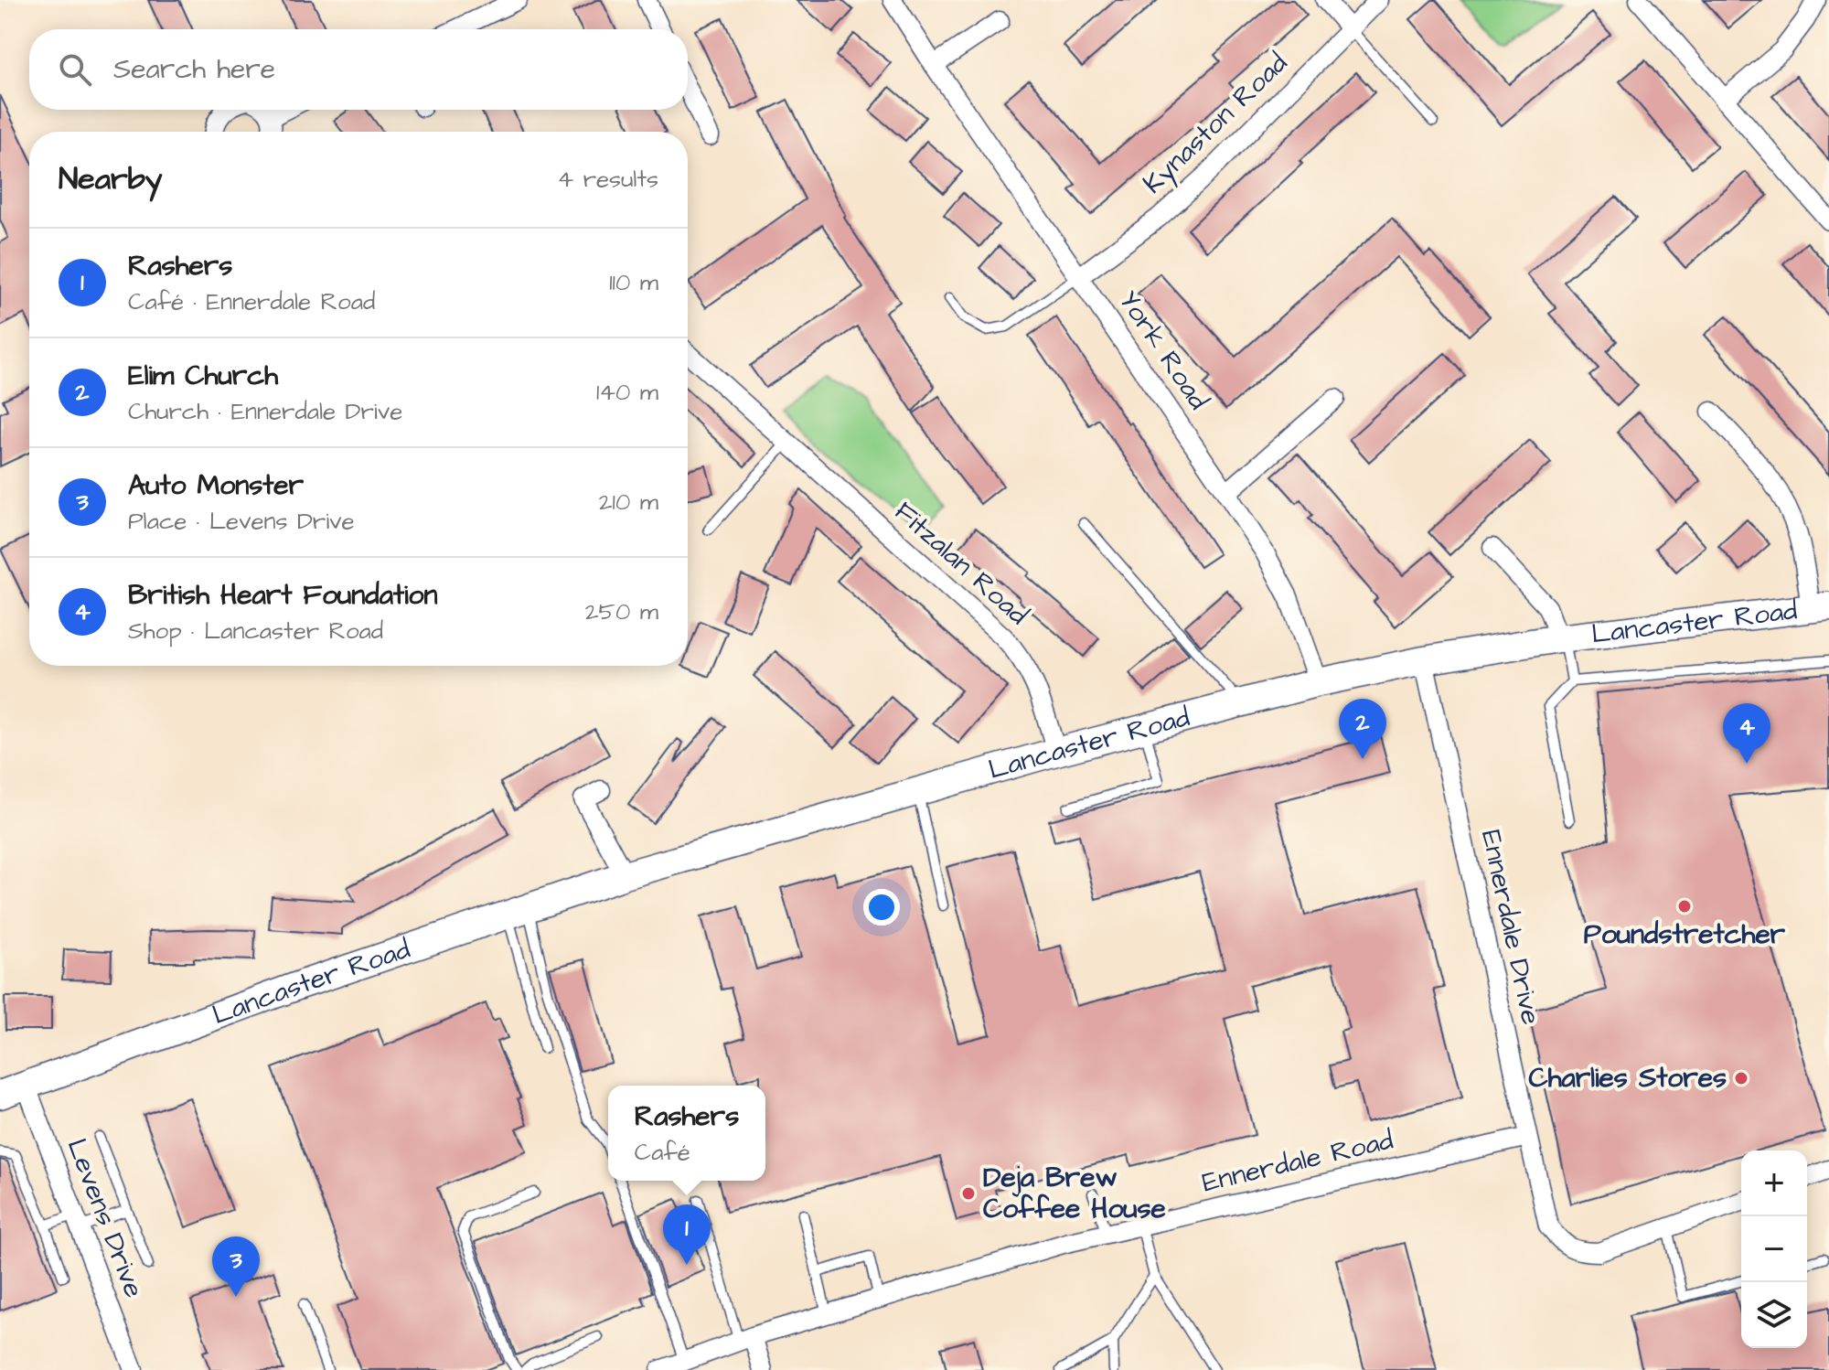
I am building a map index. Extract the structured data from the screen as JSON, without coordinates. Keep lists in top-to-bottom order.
{
  "streets": {
    "street": [
      "Kynaston Road",
      "York Road",
      "Fitzalan Road",
      "Lancaster Road",
      "Ennerdale Drive",
      "Ennerdale Road",
      "Levens Drive"
    ]
  },
  "crossings": [
    ["Kynaston Road", "York Road"],
    ["York Road", "Lancaster Road"],
    ["Fitzalan Road", "Lancaster Road"],
    ["Lancaster Road", "Ennerdale Drive"],
    ["Lancaster Road", "Levens Drive"],
    ["Ennerdale Drive", "Ennerdale Road"]
  ],
  "places": ["Poundstretcher", "Charlies Stores", "Deja Brew Coffee House"],
  "page": {
    "search": "Search here",
    "heading": ["Nearby", "4 results"],
    "list": [
      {
        "mark": "1",
        "name": "Rashers",
        "note": "Café · Ennerdale Road",
        "value": "110 m"
      },
      {
        "mark": "2",
        "name": "Elim Church",
        "note": "Church · Ennerdale Drive",
        "value": "140 m"
      },
      {
        "mark": "3",
        "name": "Auto Monster",
        "note": "Place · Levens Drive",
        "value": "210 m"
      },
      {
        "mark": "4",
        "name": "British Heart Foundation",
        "note": "Shop · Lancaster Road",
        "value": "250 m"
      }
    ],
    "pins": [
      "2",
      "4",
      "1",
      "3"
    ],
    "popup": ["Rashers", "Café"],
    "map_buttons": ["+", "−"]
  }
}
